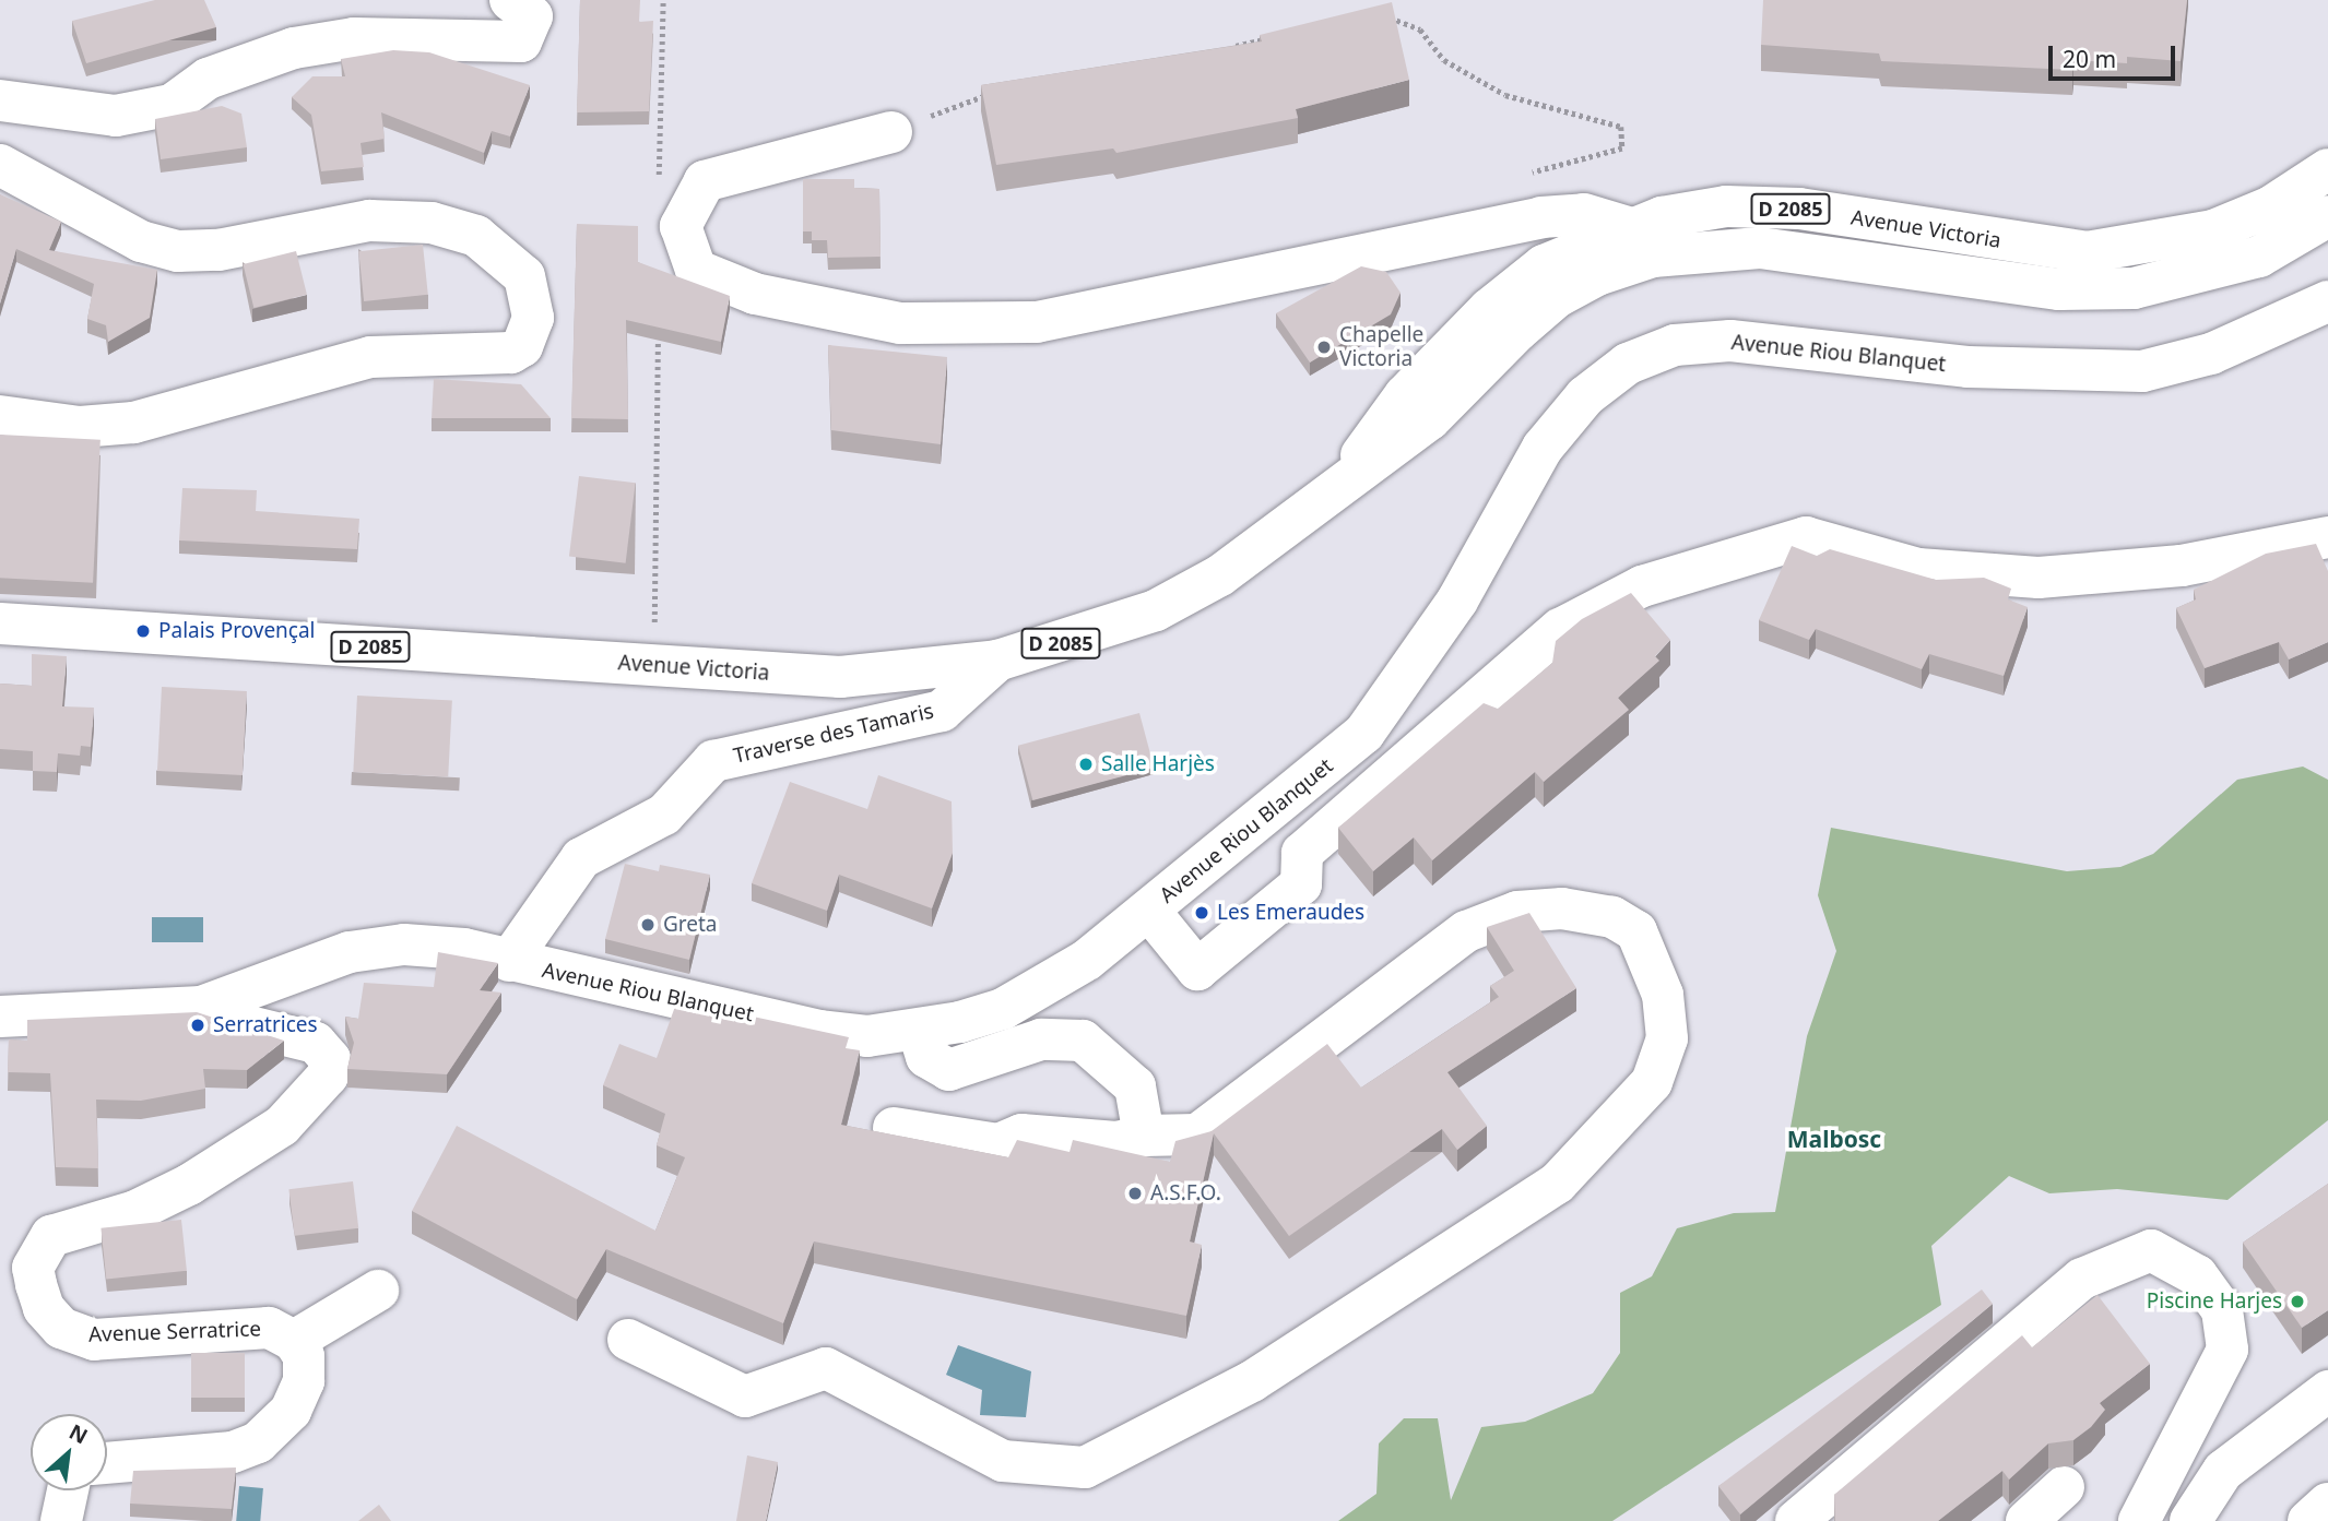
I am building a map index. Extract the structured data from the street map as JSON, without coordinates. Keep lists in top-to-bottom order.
{
  "streets": {
    "street": [
      "D 2085",
      "Avenue Victoria",
      "Avenue Riou Blanquet",
      "Traverse des Tamaris",
      "Avenue Serratrice"
    ]
  },
  "crossings": [
    ["Avenue Victoria", "Traverse des Tamaris"],
    ["Avenue Riou Blanquet", "Traverse des Tamaris"],
    ["Avenue Riou Blanquet", "Avenue Serratrice"]
  ],
  "districts": ["Malbosc"],
  "places": [
    "Chapelle Victoria",
    "Palais Provençal",
    "Salle Harjès",
    "Les Emeraudes",
    "Greta",
    "Serratrices",
    "A.S.F.O.",
    "Piscine Harjes"
  ],
  "scale_bar": "20 m",
  "north": "top right"
}
